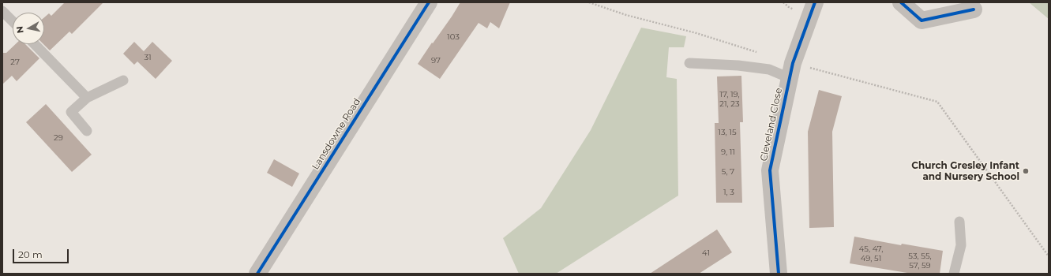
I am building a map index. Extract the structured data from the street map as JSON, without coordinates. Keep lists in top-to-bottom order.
{
  "streets": {
    "street": ["Cleveland Close", "Lansdowne Road"]
  },
  "places": ["Church Gresley Infant and Nursery School"],
  "house_numbers": [
    "103",
    "31",
    "97",
    "27",
    "17, 19, 21, 23",
    "13, 15",
    "29",
    "9, 11",
    "5, 7",
    "1, 3",
    "45, 47, 49, 51",
    "41",
    "53, 55, 57, 59"
  ],
  "scale_bar": "20 m",
  "north": "left"
}
